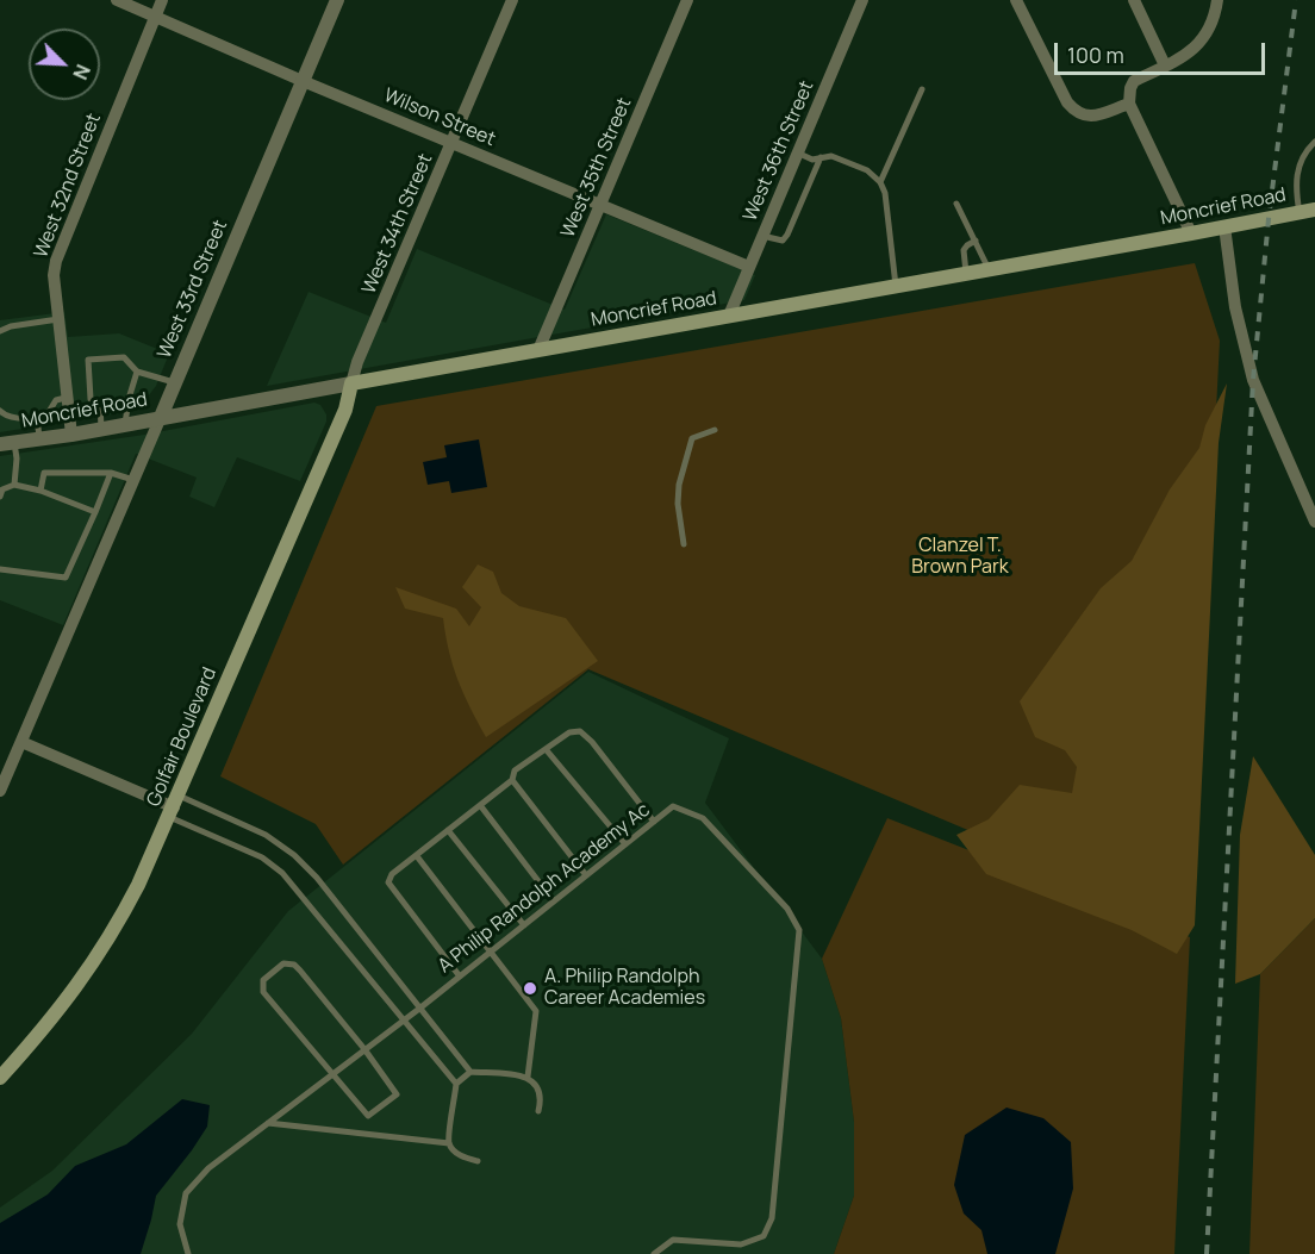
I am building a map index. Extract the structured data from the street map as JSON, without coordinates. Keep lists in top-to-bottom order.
{
  "streets": {
    "main road": ["Moncrief Road", "Golfair Boulevard"],
    "street": [
      "Wilson Street",
      "West 36th Street",
      "West 35th Street",
      "West 32nd Street",
      "West 34th Street",
      "West 33rd Street"
    ],
    "lane": ["A Philip Randolph Academy Ac"]
  },
  "crossings": [
    ["Wilson Street", "West 36th Street"],
    ["Wilson Street", "West 35th Street"],
    ["Wilson Street", "West 32nd Street"],
    ["Wilson Street", "West 34th Street"],
    ["Wilson Street", "West 33rd Street"],
    ["West 36th Street", "Moncrief Road"],
    ["West 35th Street", "Moncrief Road"],
    ["West 32nd Street", "Moncrief Road"],
    ["Moncrief Road", "West 34th Street"],
    ["Moncrief Road", "West 33rd Street"],
    ["Moncrief Road", "Golfair Boulevard"],
    ["West 34th Street", "Golfair Boulevard"]
  ],
  "parks": ["Clanzel T. Brown Park"],
  "places": ["A. Philip Randolph Career Academies"],
  "scale_bar": "100 m",
  "north": "bottom right"
}
